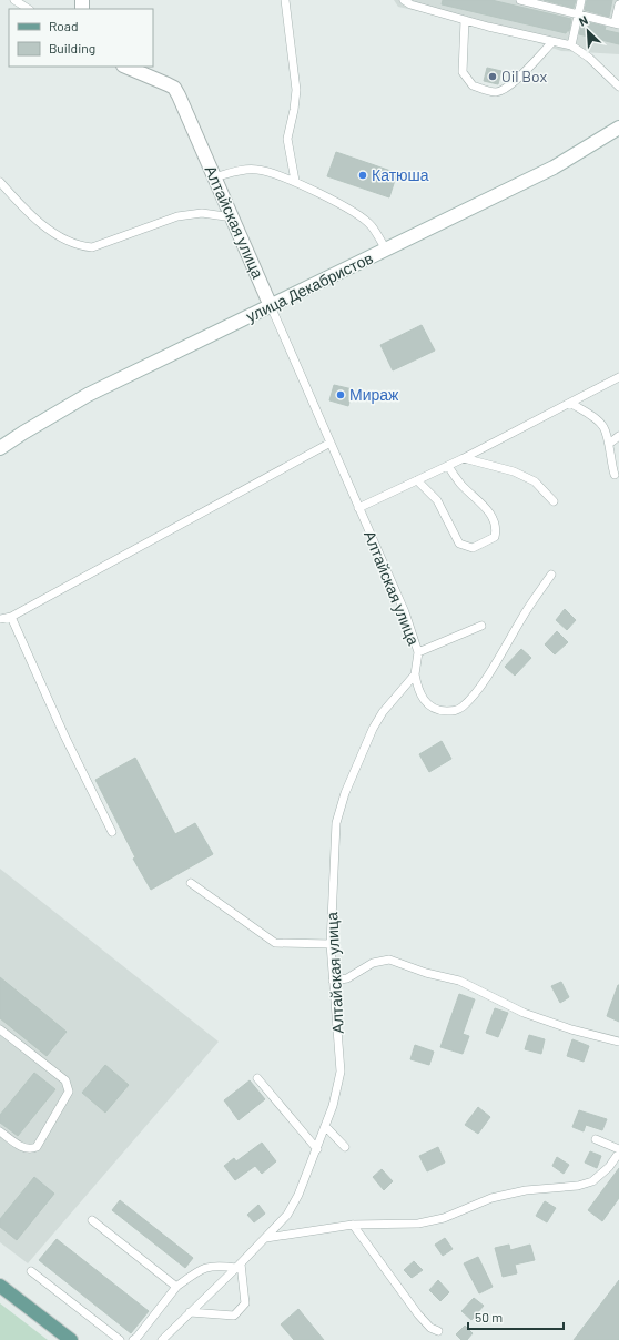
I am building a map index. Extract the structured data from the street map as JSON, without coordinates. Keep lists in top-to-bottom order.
{
  "streets": {
    "main road": ["Алтайская улица", "улица Декабристов"]
  },
  "crossings": [
    ["Алтайская улица", "улица Декабристов"]
  ],
  "places": ["Oil Box", "Катюша", "Мираж"],
  "legend": ["Road", "Building"],
  "scale_bar": "50 m",
  "north": "top left"
}
